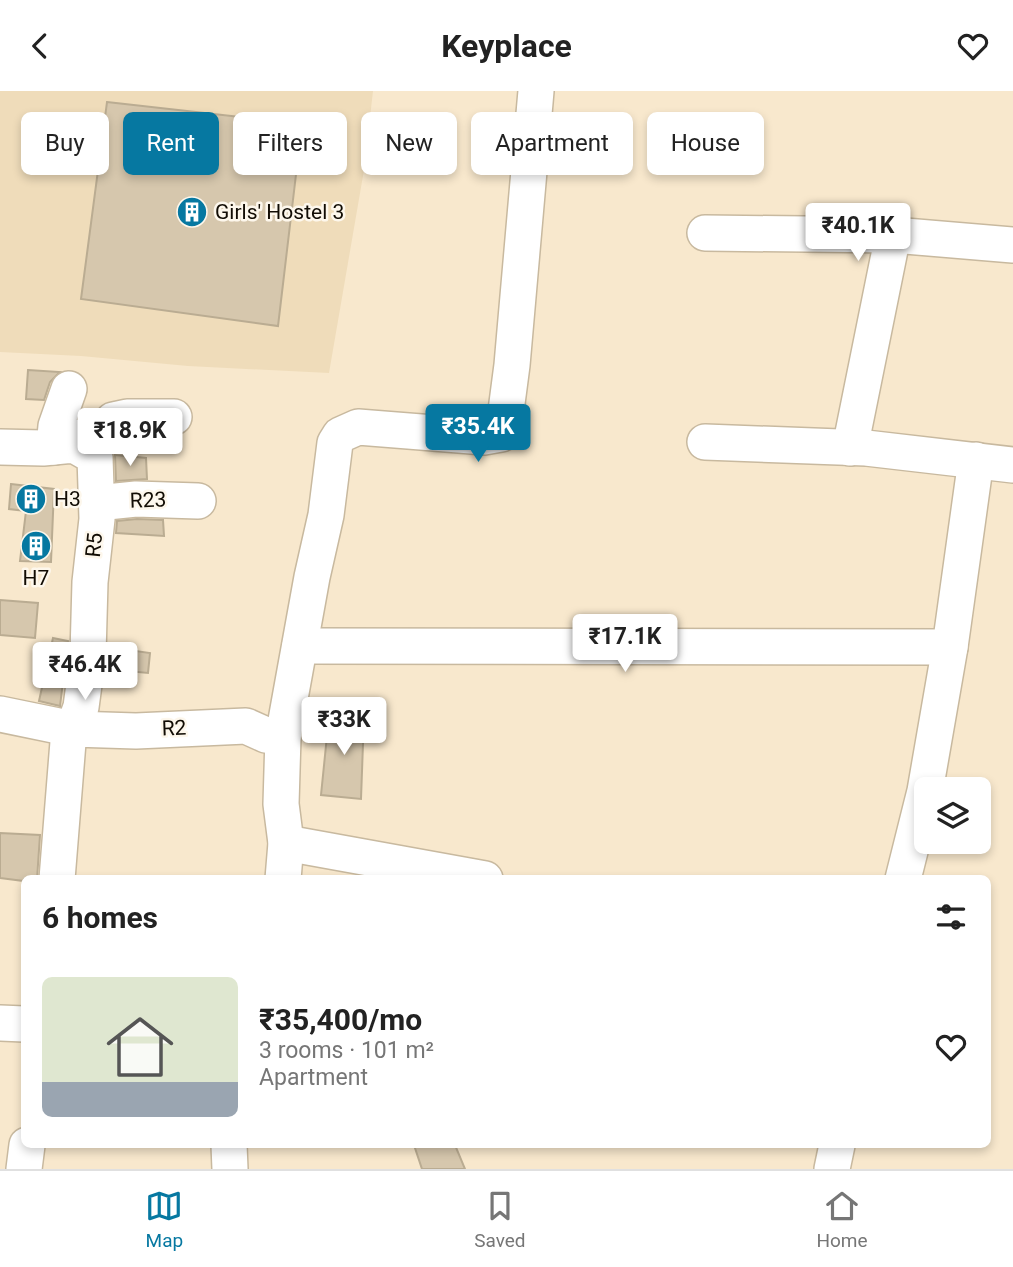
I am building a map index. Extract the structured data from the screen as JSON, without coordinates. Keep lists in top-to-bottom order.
{
  "streets": {
    "street": ["R23", "R5", "R2"]
  },
  "crossings": [
    ["R23", "R5"],
    ["R5", "R2"]
  ],
  "places": {
    "building": ["Girls' Hostel 3", "H3", "H7"]
  },
  "page": {
    "header": "Keyplace",
    "chip": [
      "Buy",
      "Rent",
      "Filters",
      "New",
      "Apartment",
      "House"
    ],
    "price": [
      "₹40.1K",
      "₹35.4K",
      "₹18.9K",
      "₹17.1K",
      "₹46.4K",
      "₹33K"
    ],
    "heading": "6 homes",
    "list": [
      {
        "name": "₹35,400/mo",
        "note": "3 rooms · 101 m² · Apartment"
      }
    ],
    "tabs": ["Map", "Saved", "Home"]
  }
}
